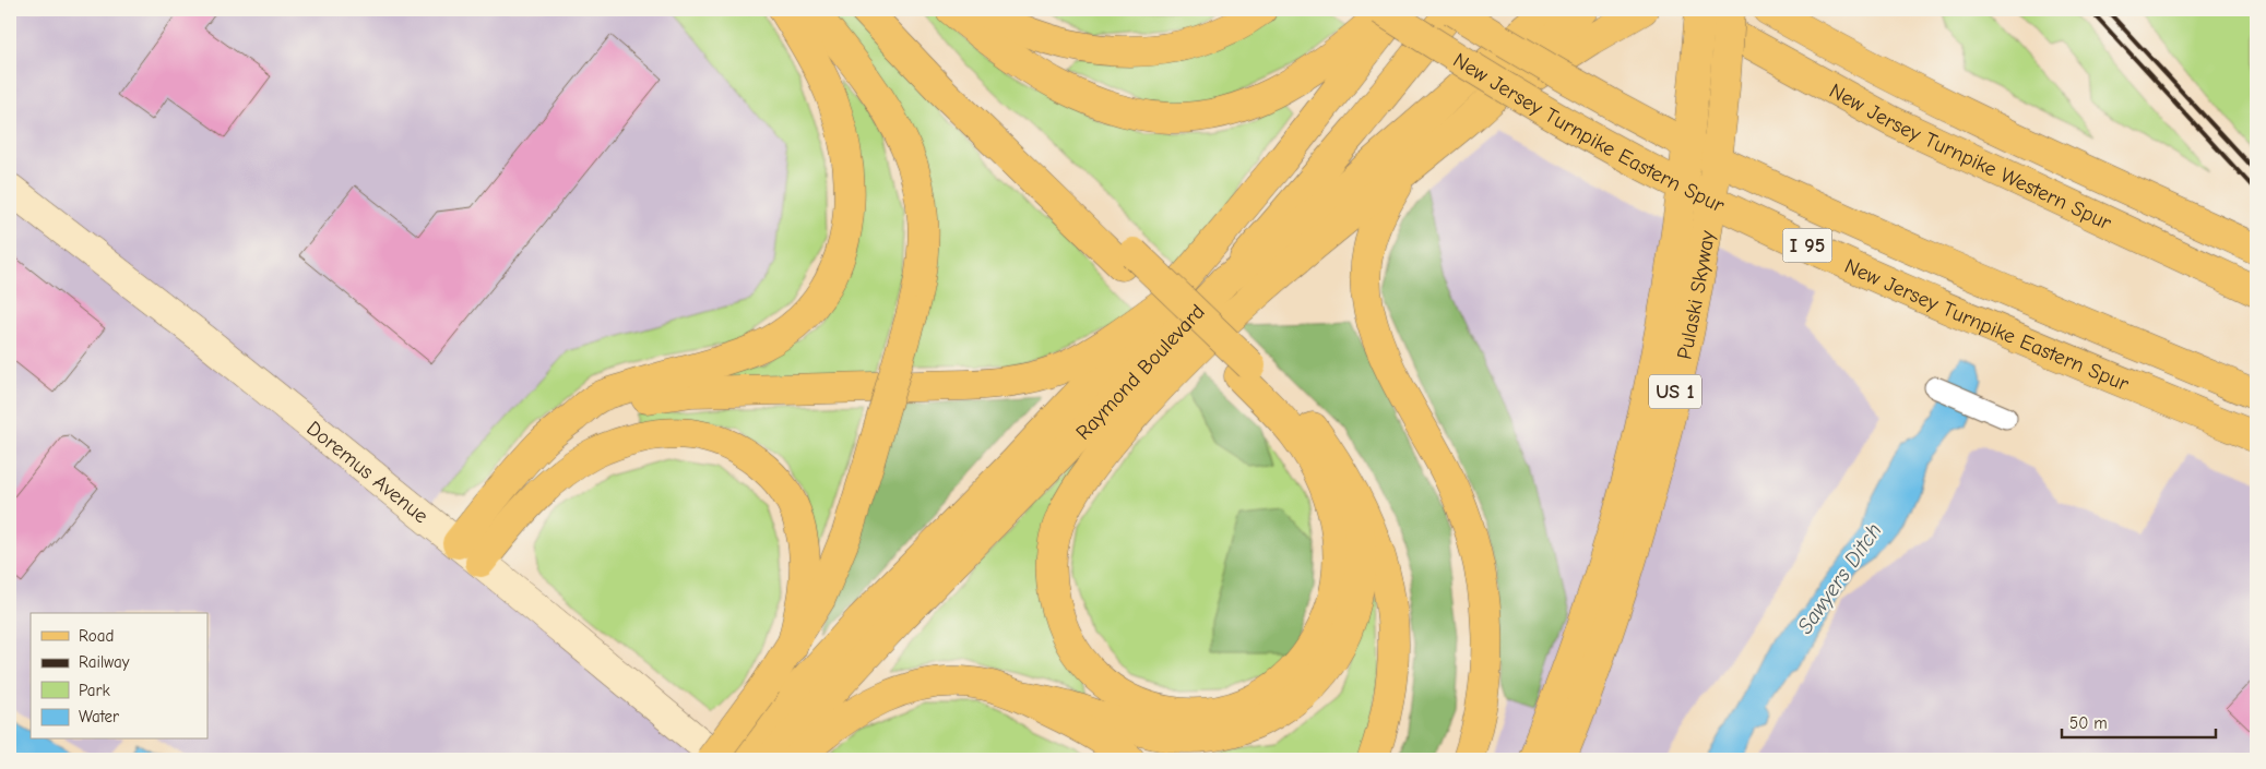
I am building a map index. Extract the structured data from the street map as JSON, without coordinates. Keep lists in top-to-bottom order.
{
  "streets": {
    "main road": [
      "New Jersey Turnpike Eastern Spur",
      "New Jersey Turnpike Western Spur",
      "I 95",
      "Pulaski Skyway",
      "Raymond Boulevard",
      "US 1",
      "Doremus Avenue"
    ]
  },
  "crossings": [
    ["New Jersey Turnpike Eastern Spur", "Raymond Boulevard"]
  ],
  "water": ["Sawyers Ditch"],
  "legend": [
    "Road",
    "Railway",
    "Park",
    "Water"
  ],
  "scale_bar": "50 m"
}
